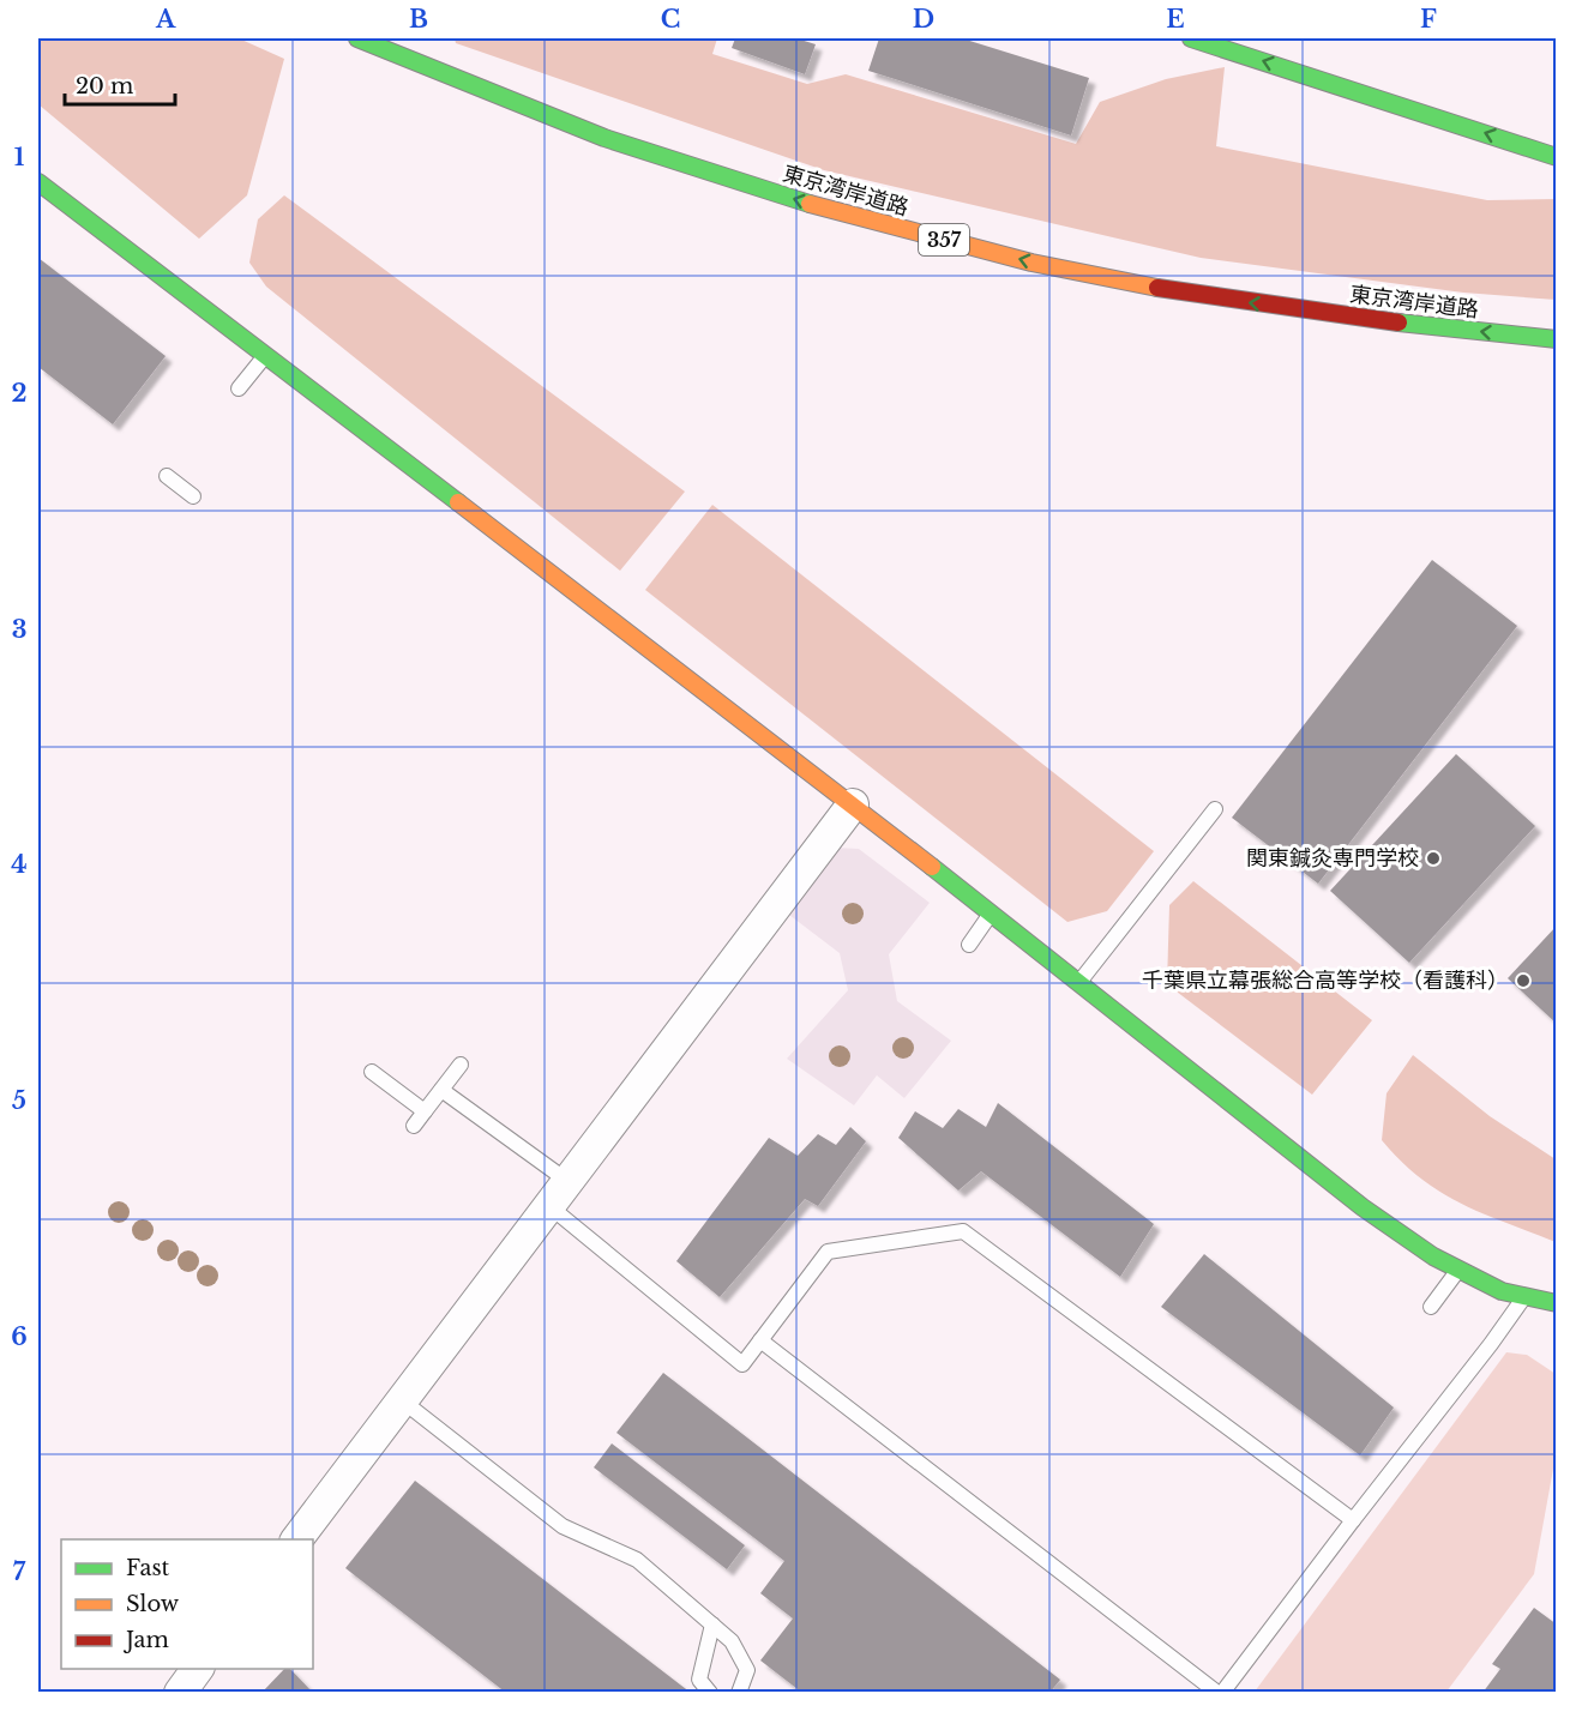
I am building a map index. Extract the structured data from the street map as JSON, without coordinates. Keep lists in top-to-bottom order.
{
  "streets": {
    "main road": ["東京湾岸道路", "357"]
  },
  "one_way": ["東京湾岸道路"],
  "places": ["関東鍼灸専門学校", "千葉県立幕張総合高等学校（看護科）"],
  "legend": ["Fast", "Slow", "Jam"],
  "scale_bar": "20 m",
  "grid": {
    "columns": [
      "A",
      "B",
      "C",
      "D",
      "E",
      "F"
    ],
    "rows": [
      "1",
      "2",
      "3",
      "4",
      "5",
      "6",
      "7"
    ]
  }
}
